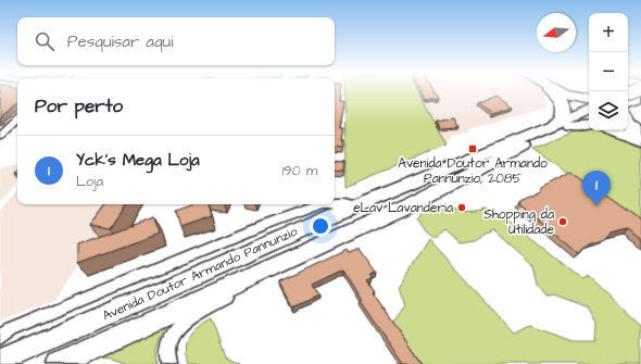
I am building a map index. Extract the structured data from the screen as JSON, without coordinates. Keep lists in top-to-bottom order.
{
  "streets": {
    "main road": ["Avenida Doutor Armando Pannunzio"]
  },
  "places": {
    "transit": ["Avenida Doutor Armando Pannunzio, 2085"],
    "other": ["eLav Lavanderia", "Shopping da Utilidade"]
  },
  "north": "left",
  "page": {
    "map_buttons": ["+", "−"],
    "search": "Pesquisar aqui",
    "heading": "Por perto",
    "list": [
      {
        "mark": "1",
        "name": "Yck's Mega Loja",
        "note": "Loja",
        "value": "190 m"
      }
    ],
    "pins": "1"
  }
}
